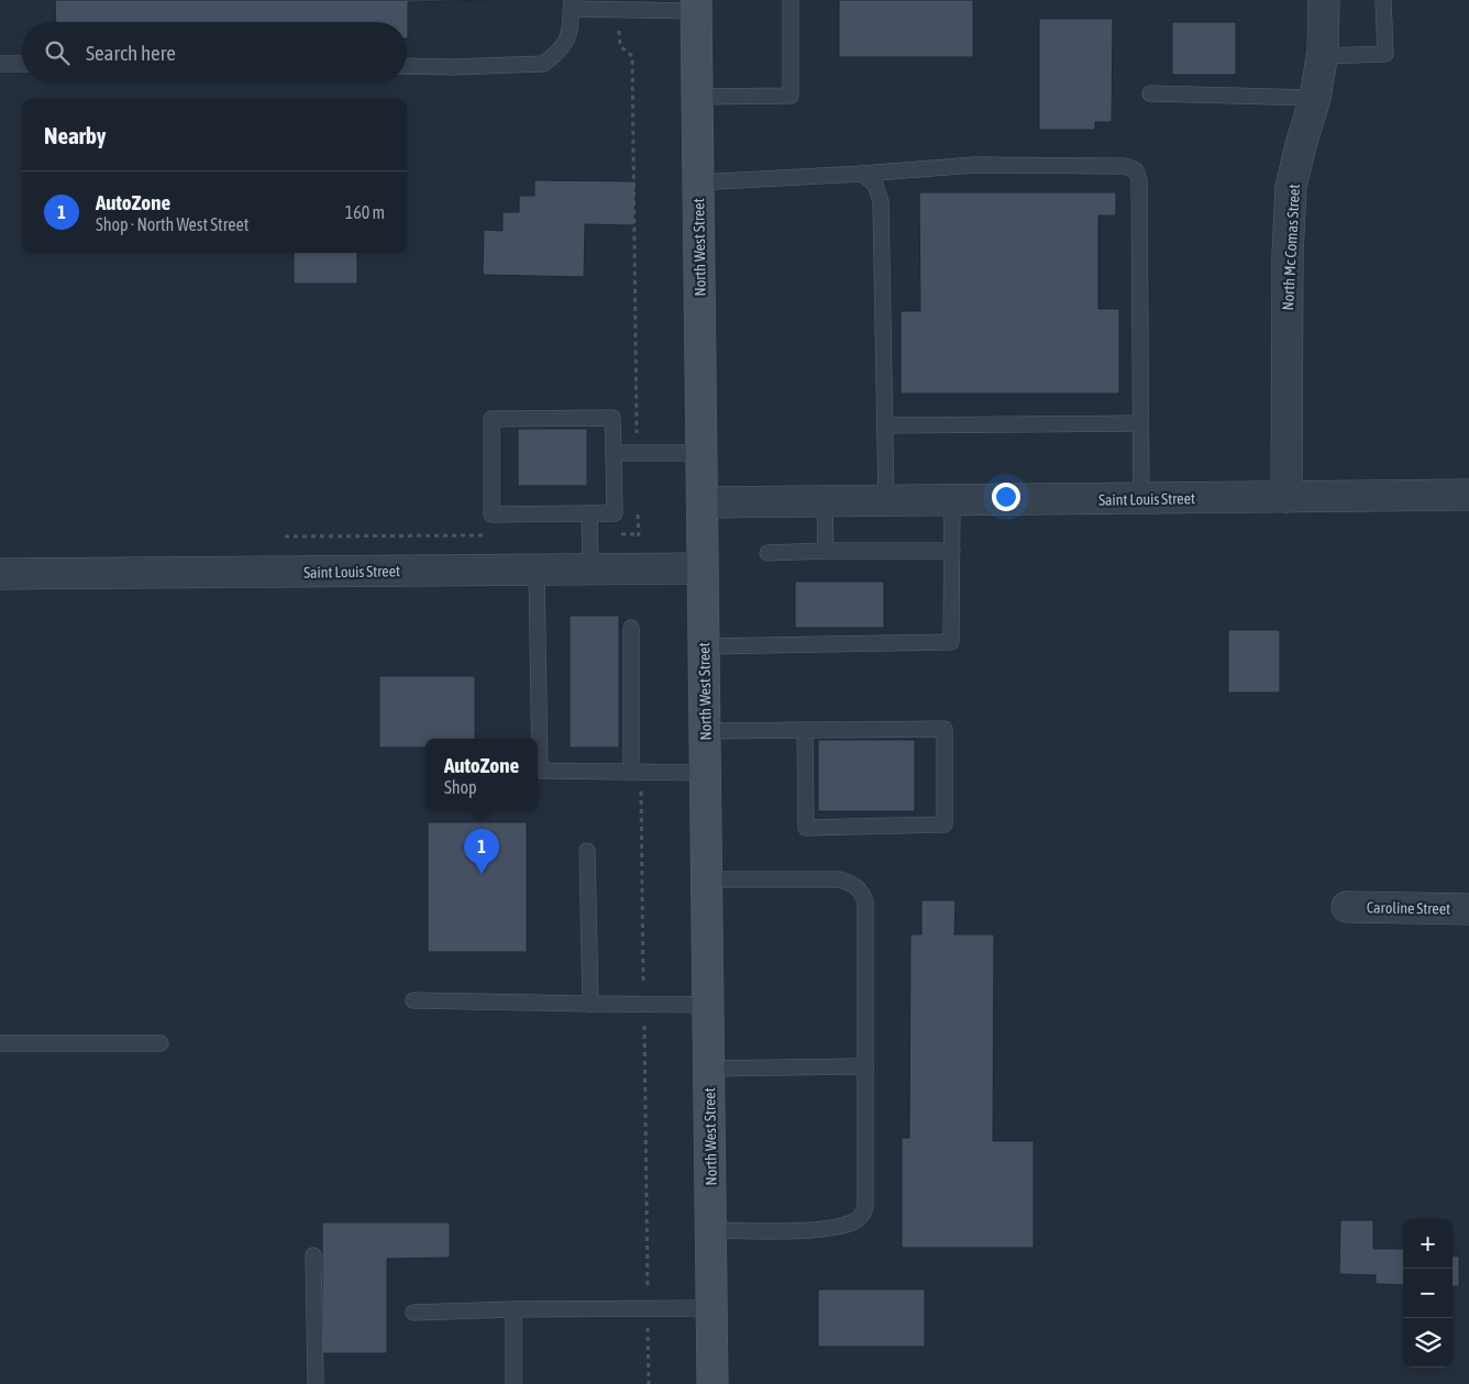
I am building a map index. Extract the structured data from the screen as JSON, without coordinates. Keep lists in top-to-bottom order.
{
  "streets": {
    "main road": ["North West Street"],
    "street": ["North Mc Comas Street", "Saint Louis Street", "Caroline Street"]
  },
  "crossings": [
    ["North West Street", "Saint Louis Street"],
    ["North Mc Comas Street", "Saint Louis Street"]
  ],
  "page": {
    "search": "Search here",
    "heading": "Nearby",
    "list": [
      {
        "mark": "1",
        "name": "AutoZone",
        "note": "Shop · North West Street",
        "value": "160 m"
      }
    ],
    "popup": ["AutoZone", "Shop"],
    "pins": "1",
    "map_buttons": ["+", "−"]
  }
}
